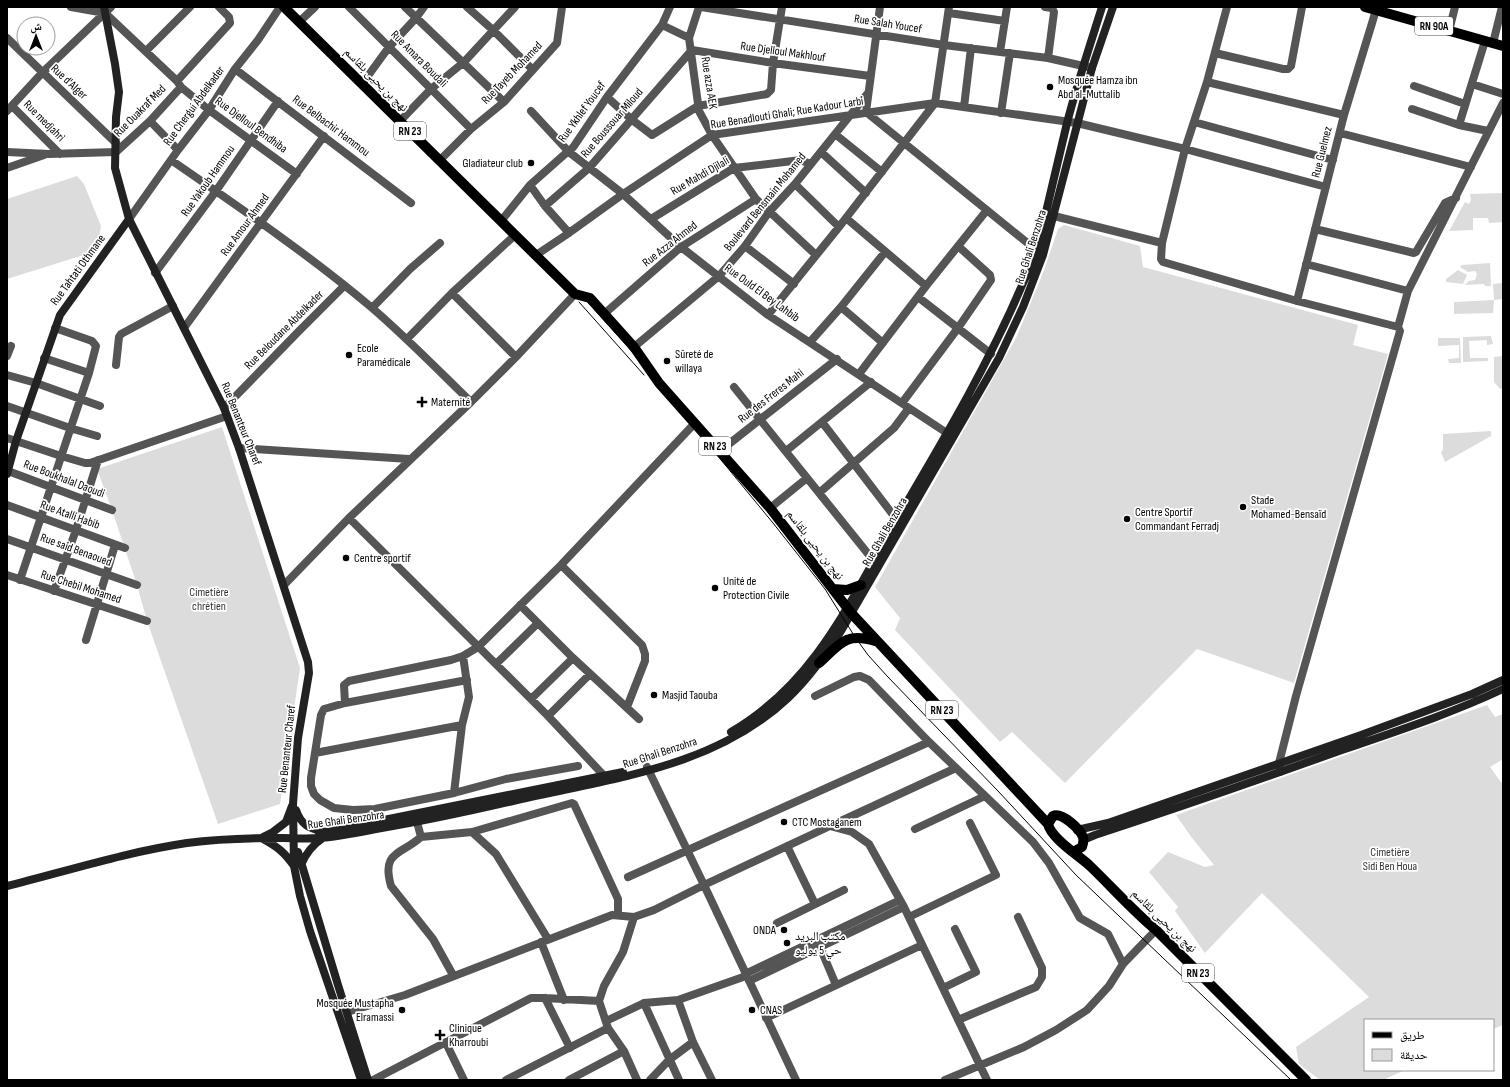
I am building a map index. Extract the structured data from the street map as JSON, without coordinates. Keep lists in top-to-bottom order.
{
  "streets": {
    "main road": [
      "RN 90A",
      "نهج بن يحيى بلقاسم",
      "RN 23",
      "Rue Ghali Benzohra",
      "Rue Tahtati Othmane",
      "Rue Benanteur Charef"
    ],
    "street": [
      "Rue Salah Youcef",
      "Rue Djelloul Makhlouf",
      "Rue Amara Boudali",
      "Rue Tayeb Mohamed",
      "Rue d'Alger",
      "Rue azza AEK",
      "Rue Chergui Abdelkader",
      "Rue Ouakraf Med",
      "Rue Ykhlef Youcef",
      "Rue Benadlouti Ghali; Rue Kadour Larbi",
      "Rue medjahri",
      "Rue Boussouar Miloud",
      "Rue Djelloul Bendhiba",
      "Rue Belbachir Hammou",
      "Rue Guelmez",
      "Rue Mahdi Djilali",
      "Rue Yakoub Hammou",
      "Boulevard Bensmain Mohamed",
      "Rue Amour Ahmed",
      "Rue Azza Ahmed",
      "Rue Ould El Bey Lahbib",
      "Rue Beloudane Abdelkader",
      "Rue des Freres Mahi",
      "Rue Boukhalal Daoudi",
      "Rue Atalli Habib",
      "Rue said Benaoued",
      "Rue Chebil Mohamed"
    ]
  },
  "crossings": [
    ["Rue Salah Youcef", "Rue Ghali Benzohra"],
    ["RN 90A", "Rue Guelmez"],
    ["Rue Djelloul Makhlouf", "Rue azza AEK"],
    ["Rue Djelloul Makhlouf", "Rue Boussouar Miloud"],
    ["Rue Amara Boudali", "Rue Tayeb Mohamed"],
    ["Rue Tayeb Mohamed", "نهج بن يحيى بلقاسم"],
    ["نهج بن يحيى بلقاسم", "Rue Ykhlef Youcef"],
    ["نهج بن يحيى بلقاسم", "Rue Benadlouti Ghali; Rue Kadour Larbi"],
    ["نهج بن يحيى بلقاسم", "Boulevard Bensmain Mohamed"],
    ["نهج بن يحيى بلقاسم", "Rue Azza Ahmed"],
    ["نهج بن يحيى بلقاسم", "Rue Ghali Benzohra"],
    ["نهج بن يحيى بلقاسم", "Rue des Freres Mahi"],
    ["Rue d'Alger", "Rue Benanteur Charef"],
    ["Rue azza AEK", "Rue Benadlouti Ghali; Rue Kadour Larbi"],
    ["Rue azza AEK", "Rue Boussouar Miloud"],
    ["Rue azza AEK", "Rue Mahdi Djilali"],
    ["Rue azza AEK", "Boulevard Bensmain Mohamed"],
    ["Rue azza AEK", "Rue Azza Ahmed"],
    ["Rue Chergui Abdelkader", "Rue Djelloul Bendhiba"],
    ["Rue Chergui Abdelkader", "Rue Belbachir Hammou"],
    ["Rue Chergui Abdelkader", "Rue Tahtati Othmane"],
    ["Rue Chergui Abdelkader", "Rue Benanteur Charef"],
    ["Rue Ouakraf Med", "Rue Djelloul Bendhiba"],
    ["Rue Ouakraf Med", "Rue Benanteur Charef"],
    ["Rue Ykhlef Youcef", "Rue Ould El Bey Lahbib"],
    ["Rue Benadlouti Ghali; Rue Kadour Larbi", "Rue Guelmez"],
    ["Rue Benadlouti Ghali; Rue Kadour Larbi", "Boulevard Bensmain Mohamed"],
    ["Rue Benadlouti Ghali; Rue Kadour Larbi", "Rue Ghali Benzohra"],
    ["Rue Benadlouti Ghali; Rue Kadour Larbi", "Rue Ould El Bey Lahbib"],
    ["Rue Boussouar Miloud", "Rue Ould El Bey Lahbib"],
    ["Rue Djelloul Bendhiba", "Rue Yakoub Hammou"],
    ["Rue Djelloul Bendhiba", "Rue Amour Ahmed"],
    ["Rue Djelloul Bendhiba", "Rue Benanteur Charef"],
    ["Rue Belbachir Hammou", "Rue Yakoub Hammou"],
    ["Rue Belbachir Hammou", "Rue Amour Ahmed"],
    ["Rue Mahdi Djilali", "Boulevard Bensmain Mohamed"],
    ["Rue Mahdi Djilali", "Rue Ould El Bey Lahbib"],
    ["Rue Yakoub Hammou", "Rue Benanteur Charef"],
    ["Boulevard Bensmain Mohamed", "Rue Ould El Bey Lahbib"],
    ["Rue Amour Ahmed", "Rue Benanteur Charef"],
    ["Rue Azza Ahmed", "Rue Ould El Bey Lahbib"],
    ["Rue Ghali Benzohra", "Rue Ould El Bey Lahbib"],
    ["Rue Ghali Benzohra", "Rue Benanteur Charef"],
    ["Rue Tahtati Othmane", "Rue Benanteur Charef"],
    ["Rue Tahtati Othmane", "Rue Boukhalal Daoudi"],
    ["Rue Ould El Bey Lahbib", "Rue des Freres Mahi"],
    ["Rue Beloudane Abdelkader", "Rue Benanteur Charef"]
  ],
  "parks": ["Cimetière chrétien", "Cimetière Sidi Ben Houa"],
  "places": {
    "other": [
      "Mosquée Hamza ibn Abd al-Muttalib",
      "Gladiateur club",
      "Ecole Paramédicale",
      "Sûreté de willaya",
      "Stade Mohamed-Bensaïd",
      "Centre Sportif Commandant Ferradj",
      "Centre sportif",
      "Unité de Protection Civile",
      "Masjid Taouba",
      "CTC Mostaganem",
      "ONDA",
      "مكتب البريد حي 5 يوليو",
      "Mosquée Mustapha Elramassi",
      "CNAS"
    ],
    "health": ["Maternité", "Clinique Kharroubi"]
  },
  "legend": ["طريق", "حديقة"],
  "north": "top"
}
